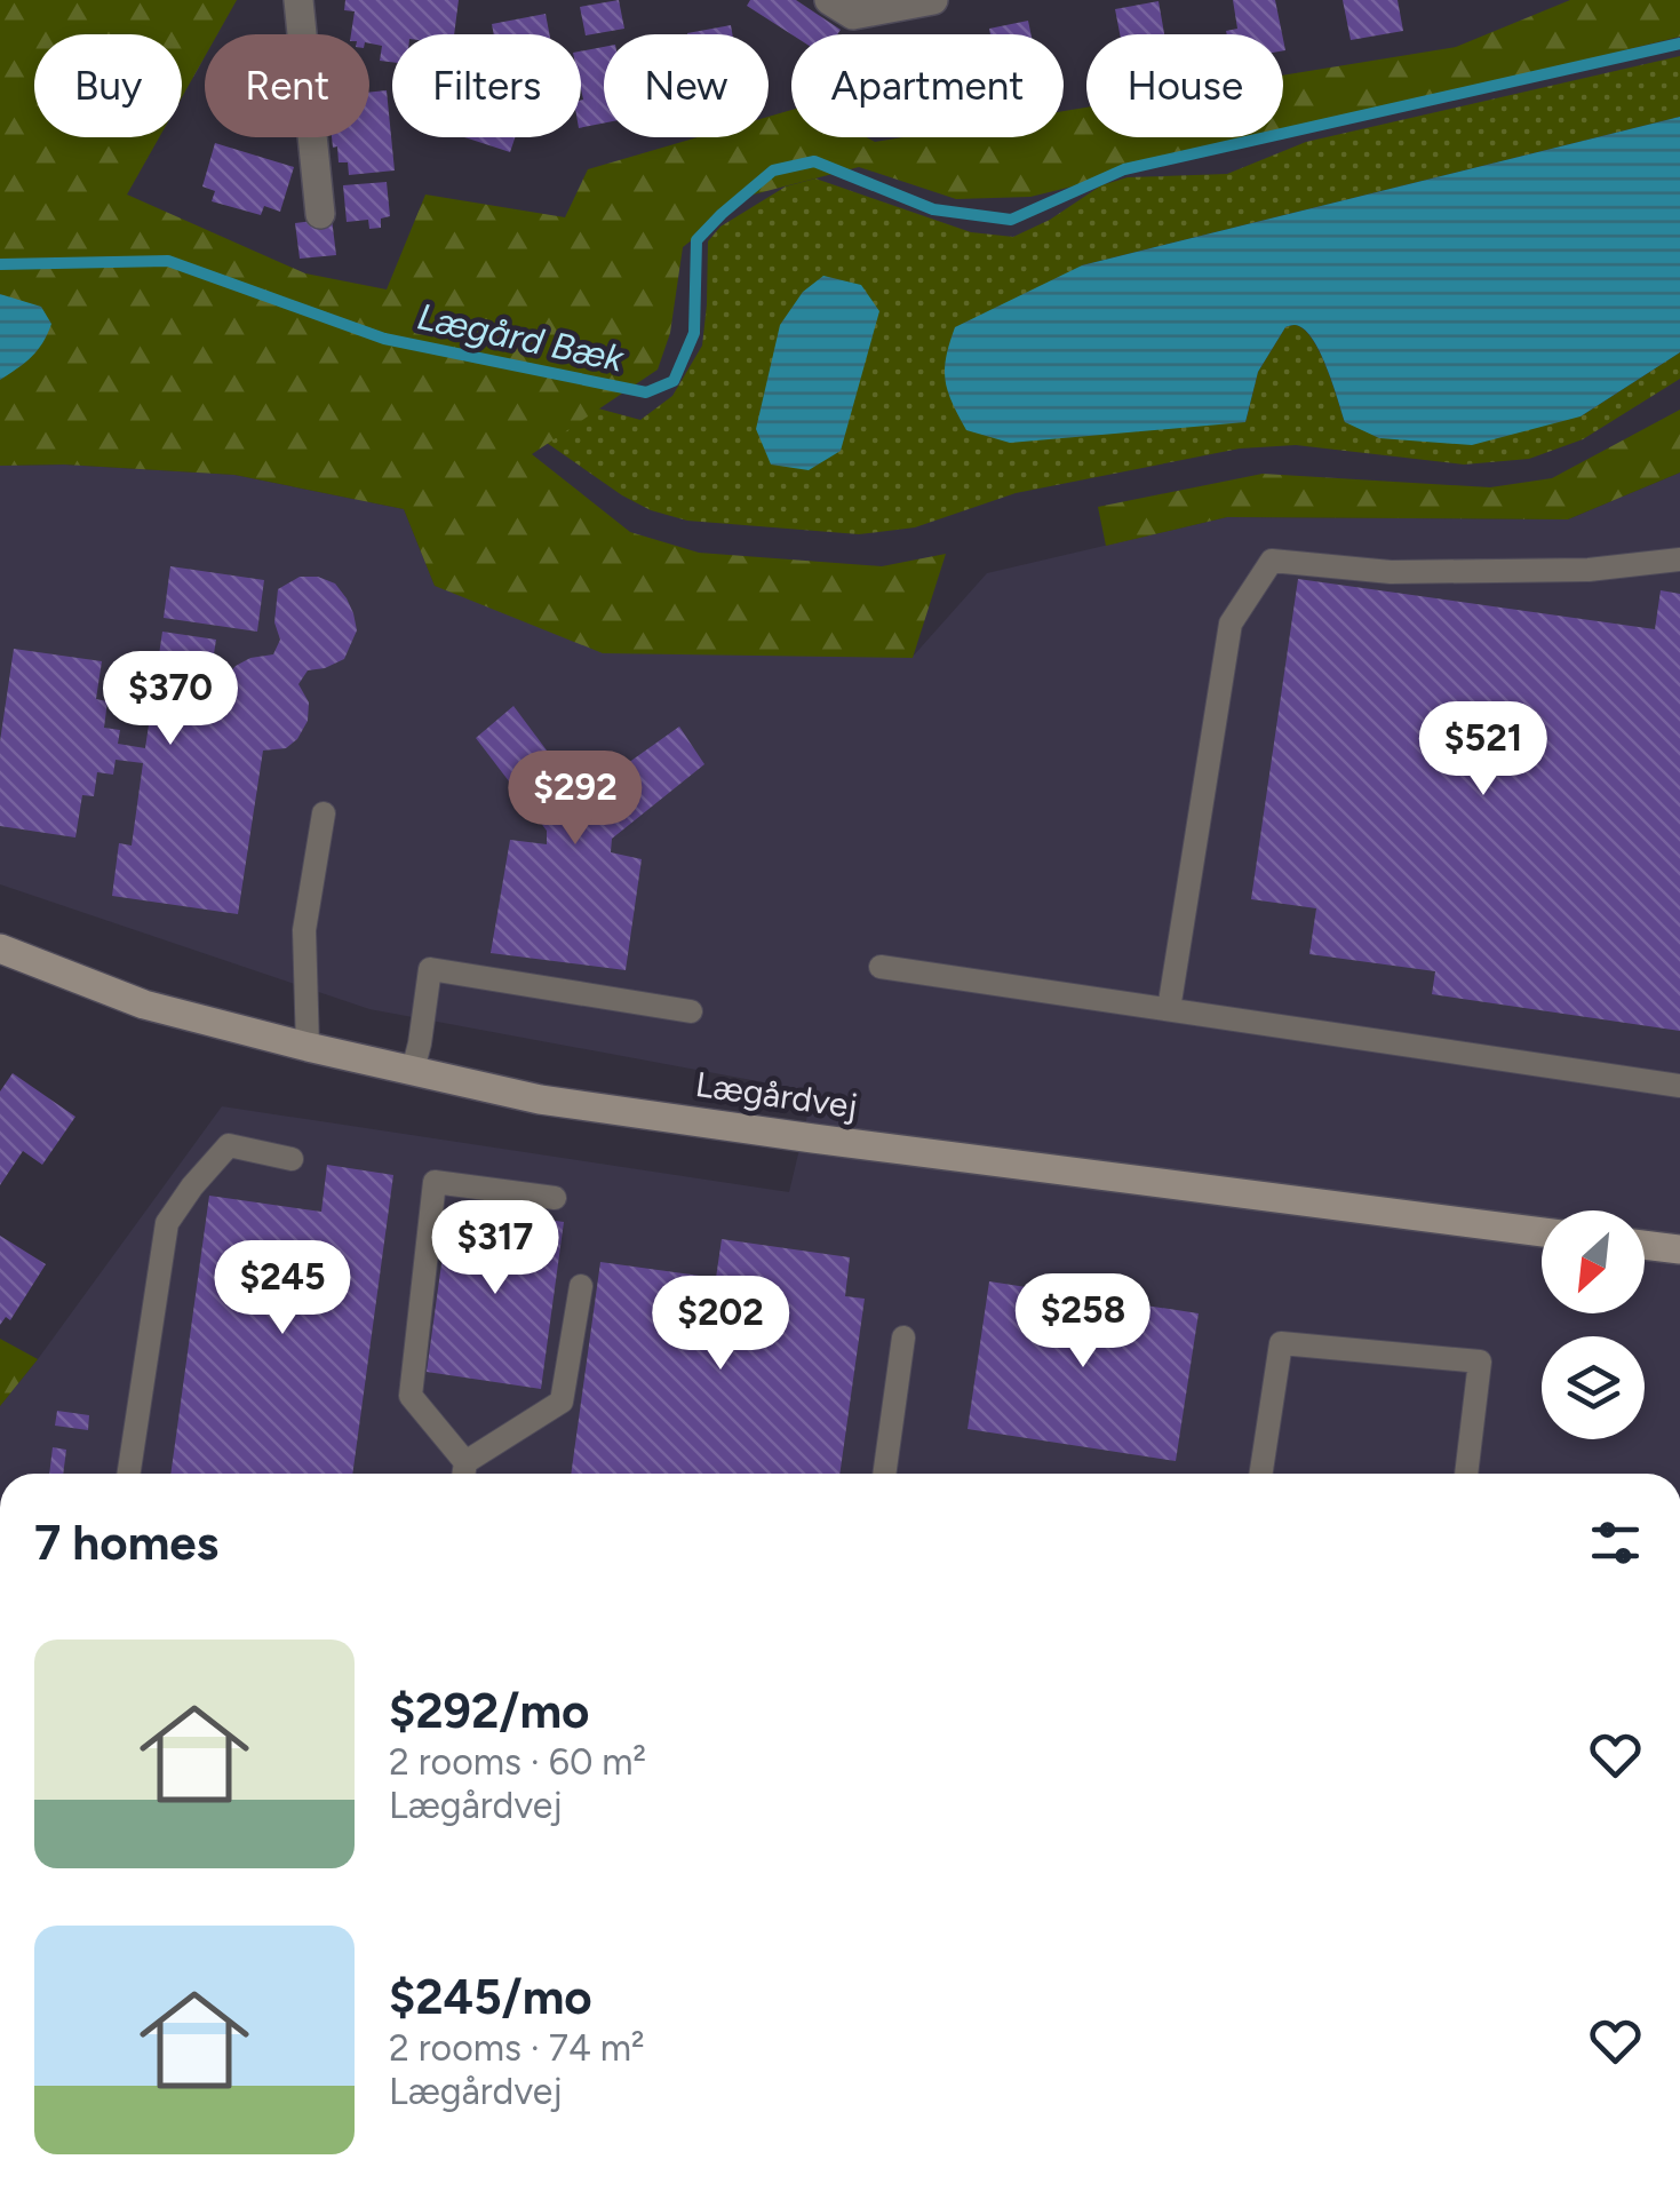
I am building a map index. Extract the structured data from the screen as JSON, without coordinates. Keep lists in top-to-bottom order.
{
  "streets": {
    "street": ["Lægårdvej"]
  },
  "water": ["Lægård Bæk"],
  "north": "bottom left",
  "page": {
    "chip": [
      "Buy",
      "Rent",
      "Filters",
      "New",
      "Apartment",
      "House"
    ],
    "price": [
      "$370",
      "$521",
      "$292",
      "$317",
      "$245",
      "$258",
      "$202"
    ],
    "heading": "7 homes",
    "list": [
      {
        "name": "$292/mo",
        "note": "2 rooms · 60 m² · Lægårdvej"
      },
      {
        "name": "$245/mo",
        "note": "2 rooms · 74 m² · Lægårdvej"
      }
    ]
  }
}
